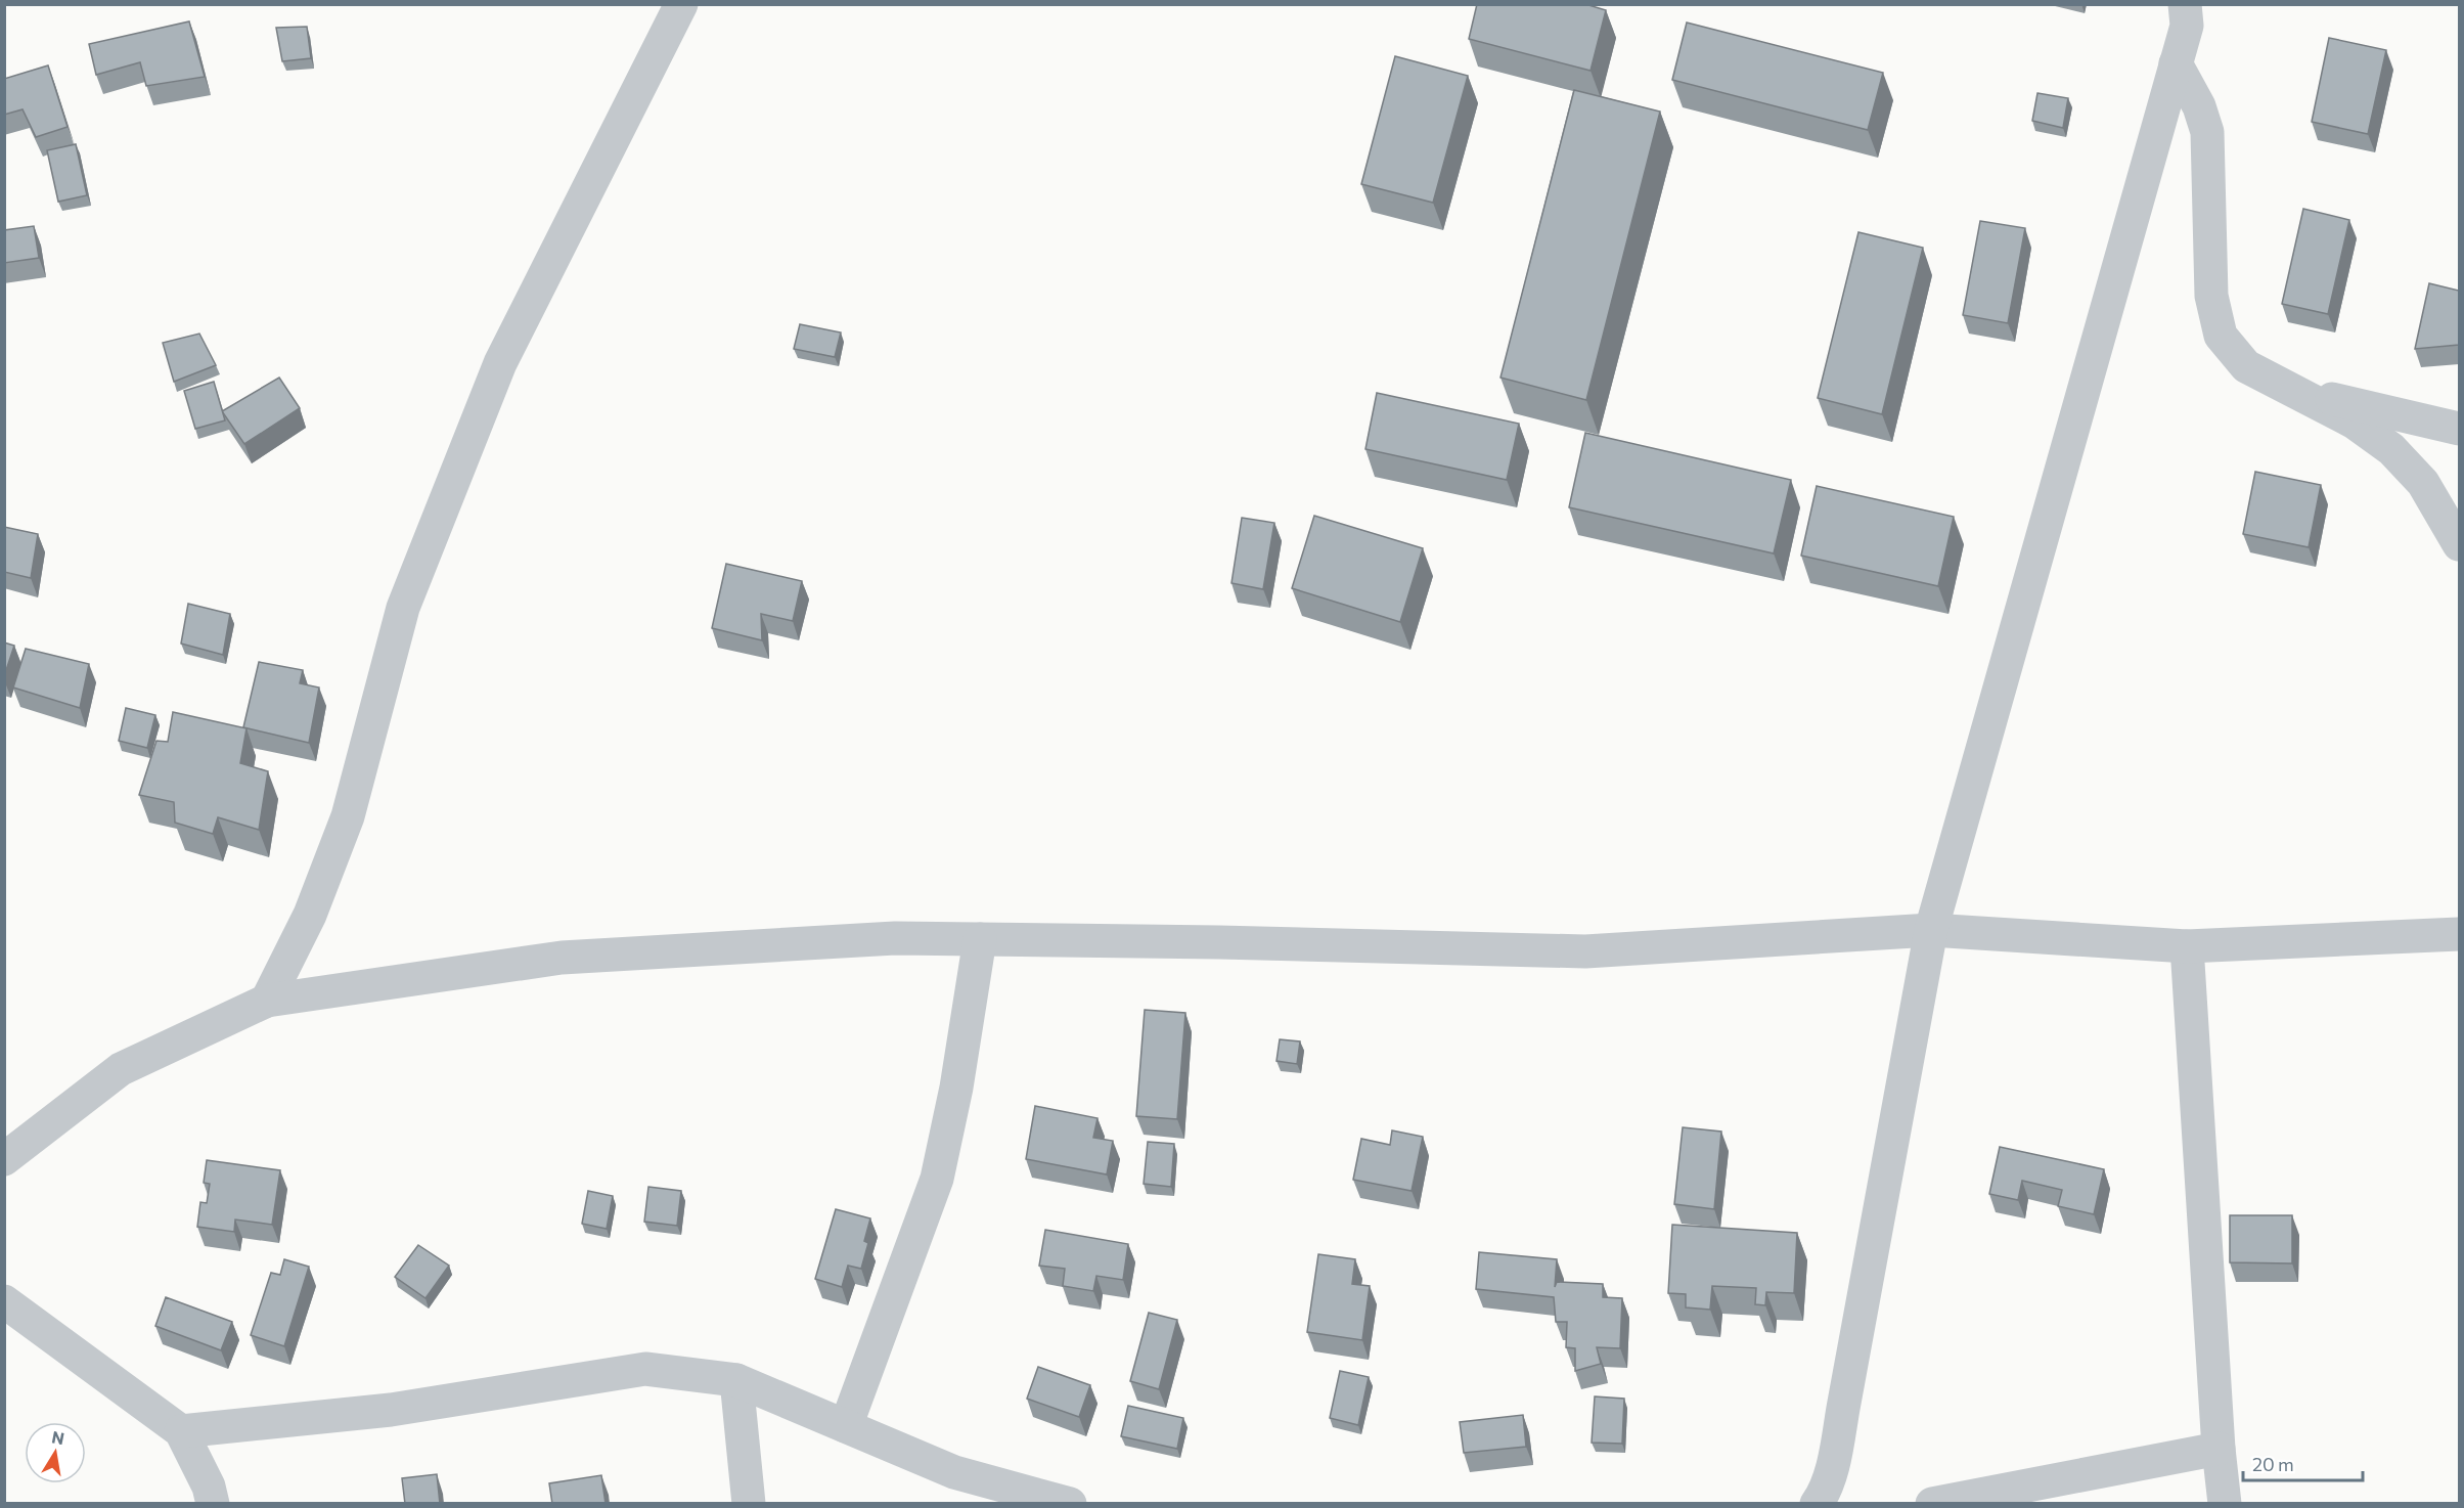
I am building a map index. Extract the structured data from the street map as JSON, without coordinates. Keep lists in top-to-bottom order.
{
  "scale_bar": "20 m",
  "north": "top"
}
